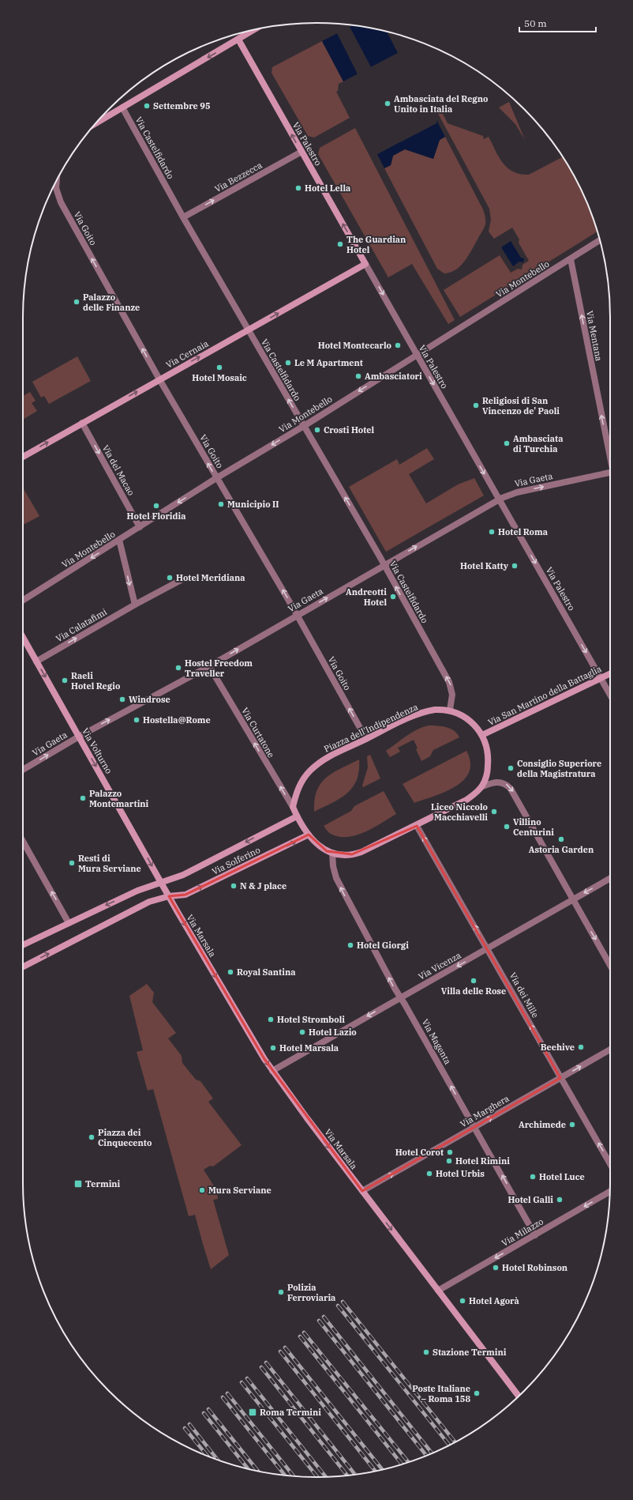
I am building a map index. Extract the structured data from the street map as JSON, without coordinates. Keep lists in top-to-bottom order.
{
  "streets": {
    "main road": [
      "Via Palestro",
      "Via Cernaia",
      "Via San Martino della Battaglia",
      "Piazza dell'Indipendenza",
      "Via Volturno",
      "Via Solferino",
      "Via Marsala"
    ],
    "street": [
      "Via Castelfidardo",
      "Via Bezzecca",
      "Via Goito",
      "Via Montebello",
      "Via Mentana",
      "Via del Macao",
      "Via Gaeta",
      "Via Calatafimi",
      "Via Curtatone",
      "Via Vicenza",
      "Via dei Mille",
      "Via Magenta",
      "Via Marghera",
      "Via Milazzo"
    ]
  },
  "crossings": [
    ["Via Palestro", "Via Bezzecca"],
    ["Via Palestro", "Via Montebello"],
    ["Via Palestro", "Via Cernaia"],
    ["Via Palestro", "Via Gaeta"],
    ["Via Palestro", "Via San Martino della Battaglia"],
    ["Via Castelfidardo", "Via Bezzecca"],
    ["Via Castelfidardo", "Via Montebello"],
    ["Via Castelfidardo", "Via Cernaia"],
    ["Via Castelfidardo", "Via Gaeta"],
    ["Via Castelfidardo", "Piazza dell'Indipendenza"],
    ["Via Goito", "Via Montebello"],
    ["Via Goito", "Via Cernaia"],
    ["Via Goito", "Via Gaeta"],
    ["Via Goito", "Piazza dell'Indipendenza"],
    ["Via Montebello", "Via Mentana"],
    ["Via Montebello", "Via del Macao"],
    ["Via Cernaia", "Via del Macao"],
    ["Via Gaeta", "Via Curtatone"],
    ["Via Gaeta", "Via Volturno"],
    ["Via Calatafimi", "Via Volturno"],
    ["Via San Martino della Battaglia", "Piazza dell'Indipendenza"],
    ["Piazza dell'Indipendenza", "Via Curtatone"],
    ["Via Volturno", "Via Solferino"],
    ["Via Volturno", "Via Marsala"],
    ["Via Solferino", "Via Marsala"],
    ["Via Marsala", "Via Vicenza"],
    ["Via Marsala", "Via Marghera"],
    ["Via Marsala", "Via Milazzo"],
    ["Via Vicenza", "Via dei Mille"],
    ["Via Vicenza", "Via Magenta"],
    ["Via dei Mille", "Via Marghera"],
    ["Via Magenta", "Via Marghera"],
    ["Via Magenta", "Via Milazzo"]
  ],
  "one_way": [
    "Via Castelfidardo",
    "Via Bezzecca",
    "Via Goito",
    "Via Montebello",
    "Via Mentana",
    "Via Cernaia",
    "Via del Macao",
    "Via Gaeta",
    "Via Calatafimi",
    "Via Curtatone",
    "Via Volturno",
    "Via Marsala",
    "Via Vicenza",
    "Via dei Mille",
    "Via Magenta",
    "Via Marghera",
    "Via Milazzo"
  ],
  "places": {
    "other": [
      "Ambasciata del Regno Unito in Italia",
      "Settembre 95",
      "Hotel Lella",
      "The Guardian Hotel",
      "Palazzo delle Finanze",
      "Hotel Montecarlo",
      "Le M Apartment",
      "Hotel Mosaic",
      "Ambasciatori",
      "Religiosi di San Vincenzo de' Paoli",
      "Crosti Hotel",
      "Ambasciata di Turchia",
      "Municipio II",
      "Hotel Floridia",
      "Hotel Roma",
      "Hotel Katty",
      "Hotel Meridiana",
      "Andreotti Hotel",
      "Hostel Freedom Traveller",
      "Raeli Hotel Regio",
      "Windrose",
      "Hostella@Rome",
      "Consiglio Superiore della Magistratura",
      "Palazzo Montemartini",
      "Liceo Niccolo Macchiavelli",
      "Villino Centurini",
      "Astoria Garden",
      "Resti di Mura Serviane",
      "N & J place",
      "Hotel Giorgi",
      "Royal Santina",
      "Villa delle Rose",
      "Hotel Stromboli",
      "Hotel Lazio",
      "Beehive",
      "Hotel Marsala",
      "Archimede",
      "Piazza dei Cinquecento",
      "Hotel Corot",
      "Hotel Rimini",
      "Hotel Urbis",
      "Hotel Luce",
      "Mura Serviane",
      "Hotel Galli",
      "Hotel Robinson",
      "Polizia Ferroviaria",
      "Hotel Agorà",
      "Stazione Termini",
      "Poste Italiane – Roma 158"
    ],
    "transit": ["Termini", "Roma Termini"]
  },
  "scale_bar": "50 m"
}
